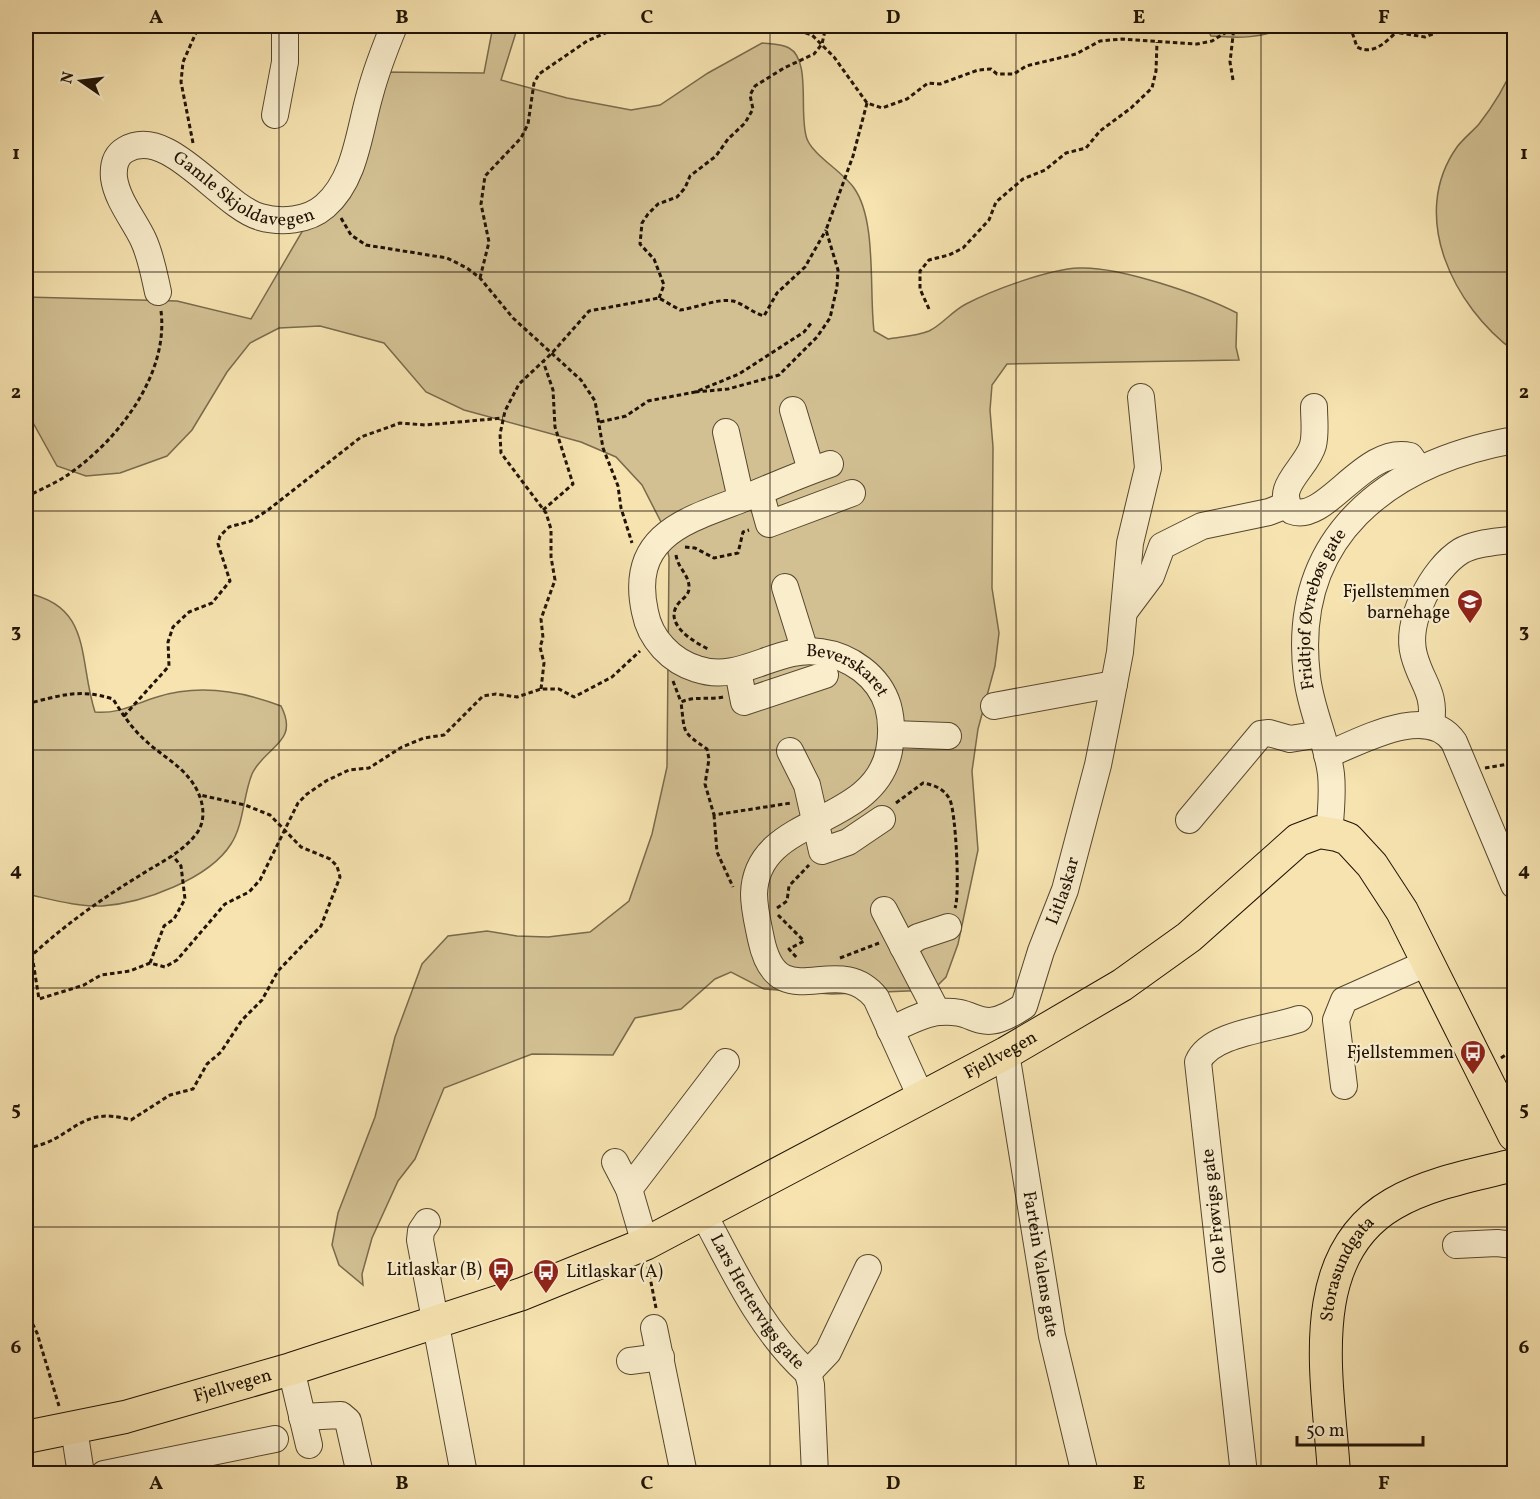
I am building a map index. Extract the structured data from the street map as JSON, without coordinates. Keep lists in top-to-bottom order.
{
  "streets": {
    "main road": ["Fjellvegen", "Storasundgata"],
    "street": [
      "Gamle Skjoldavegen",
      "Fridtjof Øvrebøs gate",
      "Beverskaret",
      "Litlaskar",
      "Ole Frøvigs gate",
      "Fartein Valens gate",
      "Lars Hertervigs gate"
    ]
  },
  "crossings": [
    ["Fridtjof Øvrebøs gate", "Fjellvegen"],
    ["Beverskaret", "Fjellvegen"],
    ["Fjellvegen", "Fartein Valens gate"],
    ["Fjellvegen", "Lars Hertervigs gate"]
  ],
  "places": {
    "school or university": ["Fjellstemmen barnehage"],
    "bus stop": ["Fjellstemmen", "Litlaskar (B)", "Litlaskar (A)"]
  },
  "scale_bar": "50 m",
  "north": "left",
  "grid": {
    "columns": [
      "A",
      "B",
      "C",
      "D",
      "E",
      "F"
    ],
    "rows": [
      "1",
      "2",
      "3",
      "4",
      "5",
      "6"
    ]
  }
}
